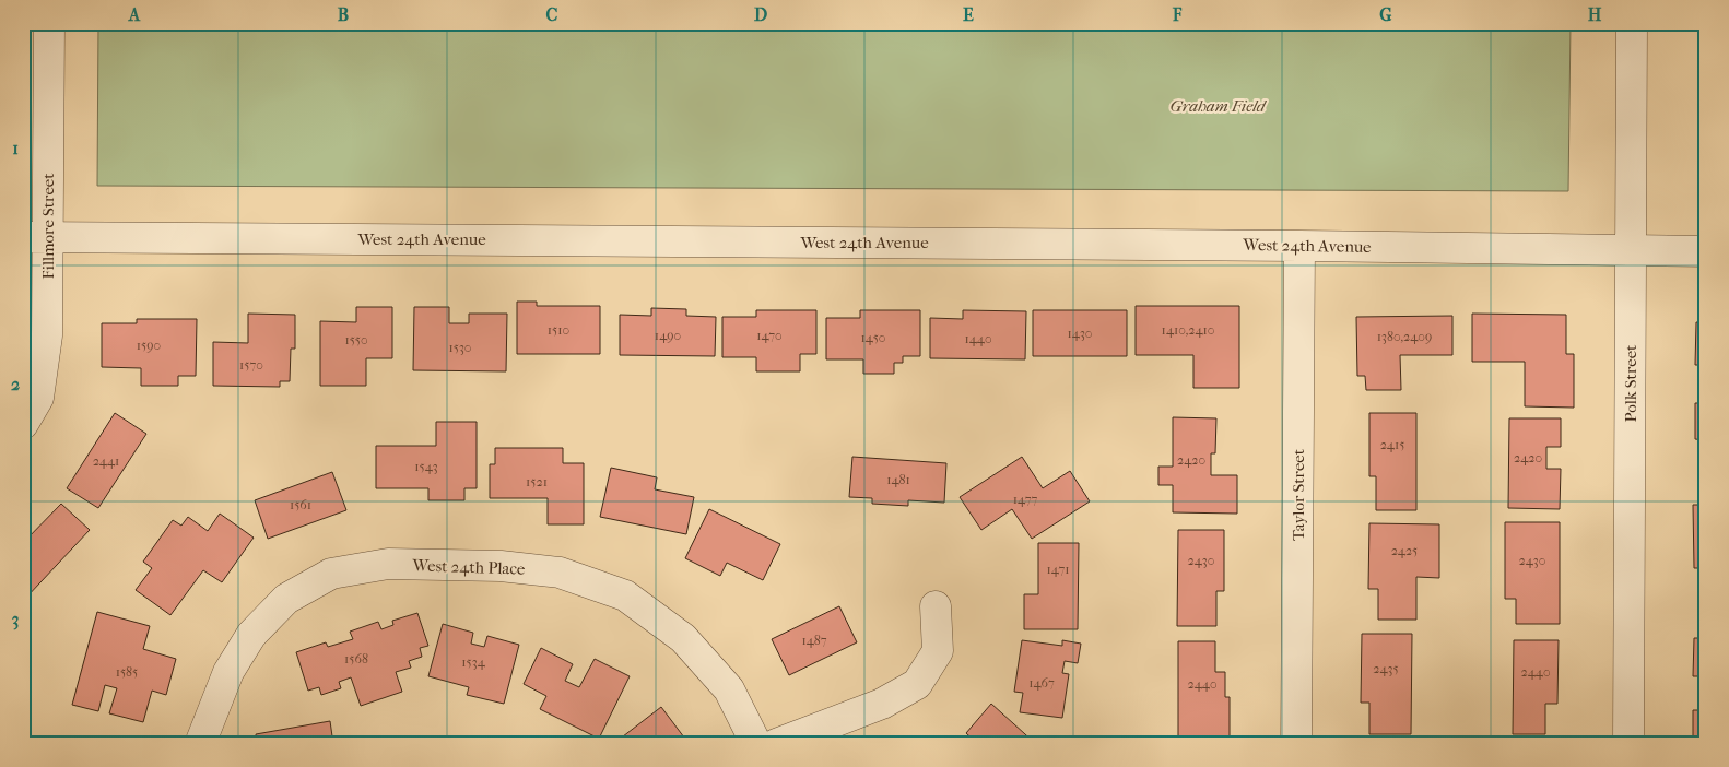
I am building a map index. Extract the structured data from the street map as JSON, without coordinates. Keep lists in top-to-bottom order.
{
  "streets": {
    "street": [
      "Fillmore Street",
      "West 24th Avenue",
      "Polk Street",
      "Taylor Street",
      "West 24th Place"
    ]
  },
  "crossings": [
    ["Fillmore Street", "West 24th Avenue"],
    ["West 24th Avenue", "Polk Street"],
    ["West 24th Avenue", "Taylor Street"]
  ],
  "parks": ["Graham Field"],
  "house_numbers": [
    "1510",
    "1410,2410",
    "1430",
    "1490",
    "1470",
    "1380,2409",
    "1450",
    "1440",
    "1550",
    "1590",
    "1530",
    "1570",
    "2415",
    "2420",
    "2420",
    "2441",
    "1543",
    "1481",
    "1521",
    "1477",
    "1561",
    "2425",
    "2430",
    "2430",
    "1471",
    "1487",
    "1568",
    "1534",
    "2435",
    "1585",
    "2440",
    "1467",
    "2440"
  ],
  "grid": {
    "columns": [
      "A",
      "B",
      "C",
      "D",
      "E",
      "F",
      "G",
      "H"
    ],
    "rows": ["1", "2", "3"]
  }
}
